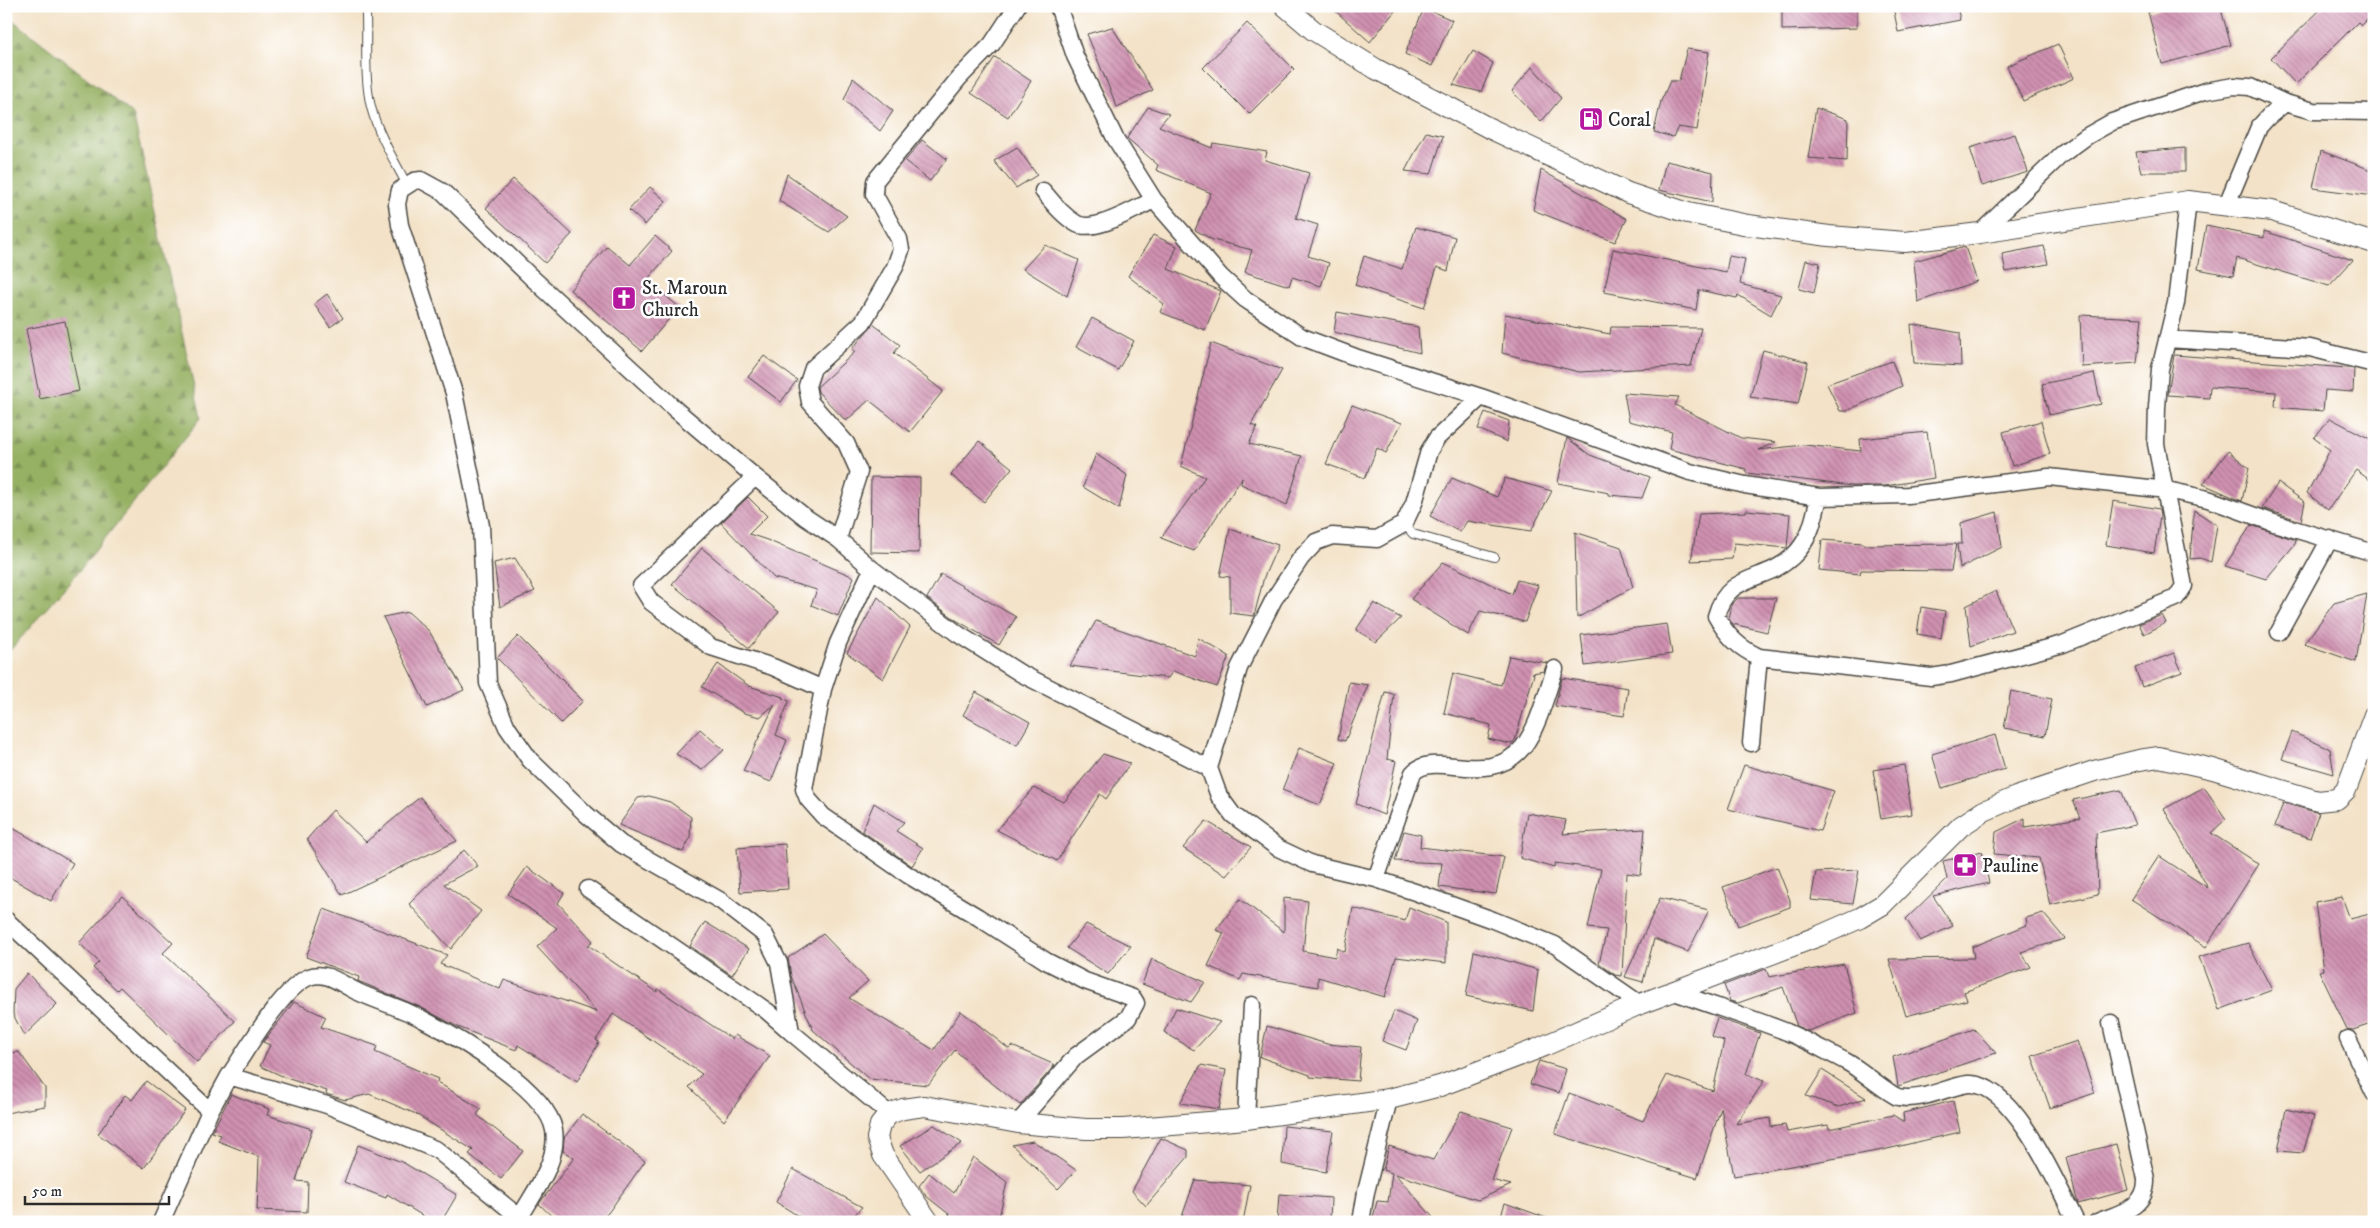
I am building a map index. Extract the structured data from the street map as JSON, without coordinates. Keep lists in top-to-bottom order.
{
  "places": {
    "fuel station": ["Coral"],
    "church": ["St. Maroun Church"],
    "pharmacy": ["Pauline"]
  },
  "scale_bar": "50 m"
}
